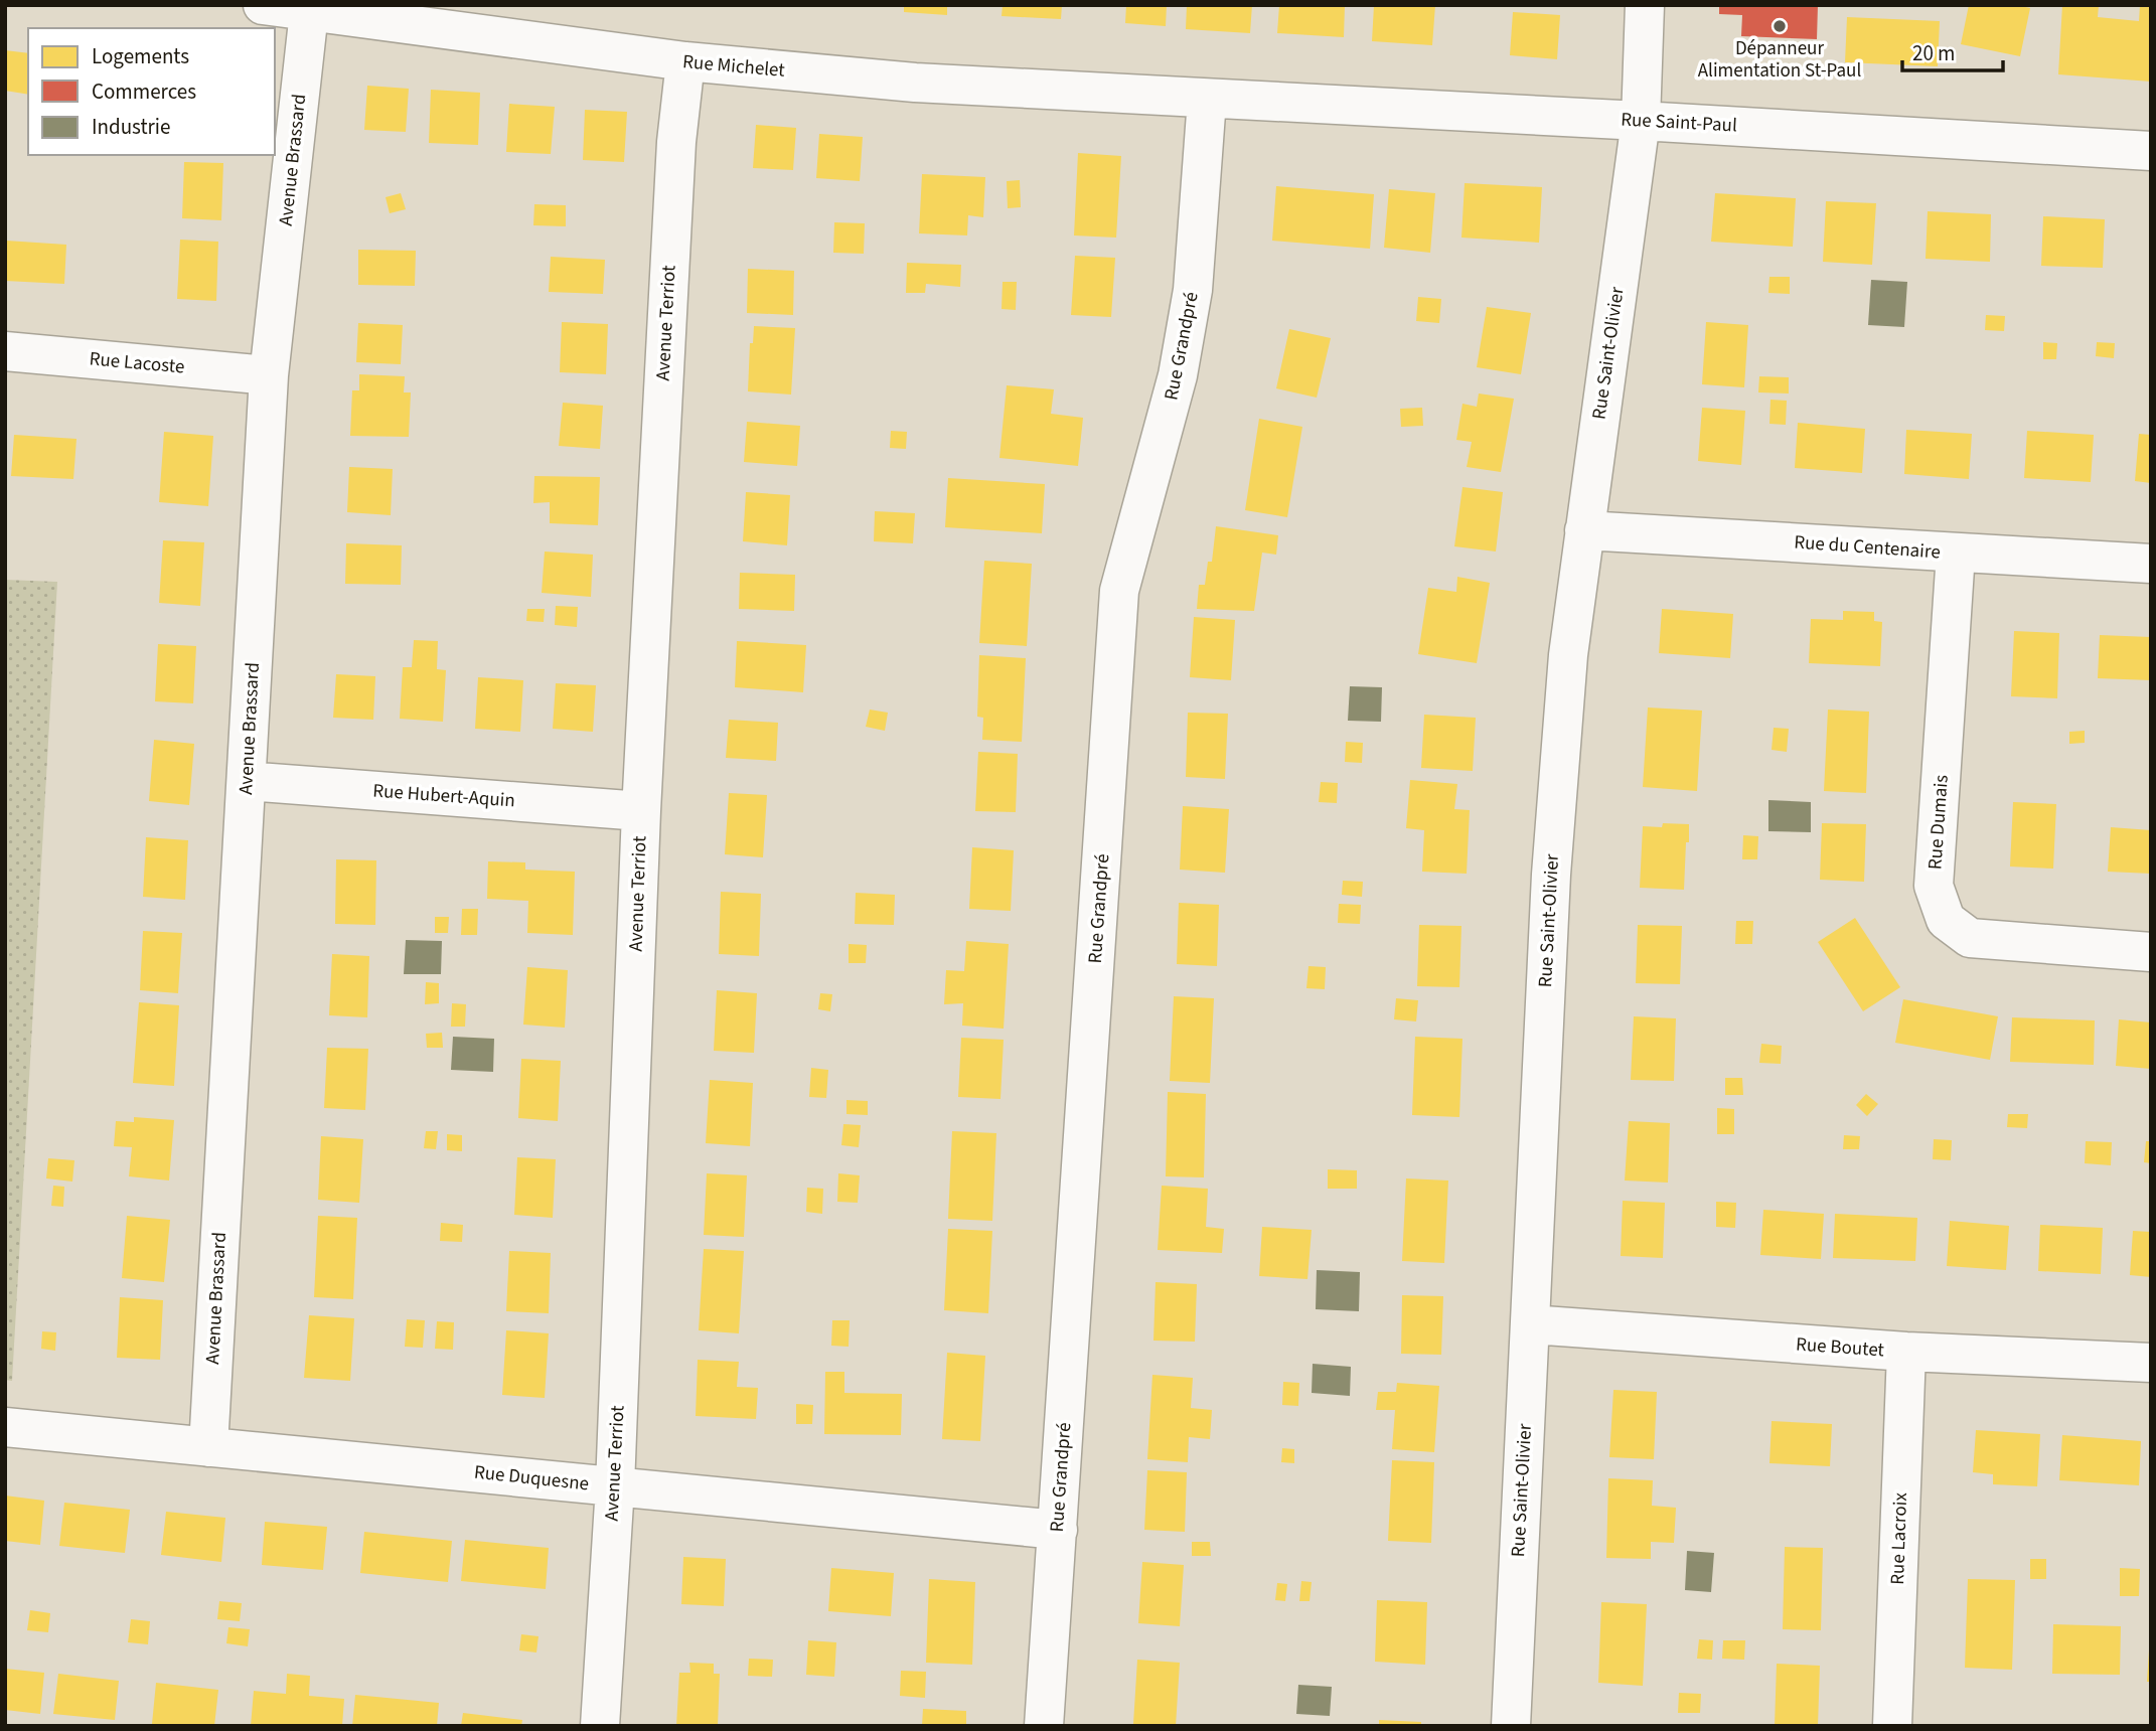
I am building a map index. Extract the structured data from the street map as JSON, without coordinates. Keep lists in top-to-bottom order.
{
  "streets": {
    "street": [
      "Rue Michelet",
      "Rue Saint-Paul",
      "Avenue Brassard",
      "Avenue Terriot",
      "Rue Grandpré",
      "Rue Saint-Olivier",
      "Rue Lacoste",
      "Rue du Centenaire",
      "Rue Hubert-Aquin",
      "Rue Dumais",
      "Rue Boutet",
      "Rue Duquesne",
      "Rue Lacroix"
    ]
  },
  "crossings": [
    ["Rue Michelet", "Rue Saint-Paul"],
    ["Rue Michelet", "Avenue Brassard"],
    ["Rue Michelet", "Avenue Terriot"],
    ["Rue Michelet", "Rue Grandpré"],
    ["Rue Saint-Paul", "Rue Grandpré"],
    ["Rue Saint-Paul", "Rue Saint-Olivier"],
    ["Avenue Brassard", "Rue Lacoste"],
    ["Avenue Brassard", "Rue Hubert-Aquin"],
    ["Avenue Brassard", "Rue Duquesne"],
    ["Avenue Terriot", "Rue Hubert-Aquin"],
    ["Avenue Terriot", "Rue Duquesne"],
    ["Rue Grandpré", "Rue Duquesne"],
    ["Rue Saint-Olivier", "Rue du Centenaire"],
    ["Rue Saint-Olivier", "Rue Boutet"],
    ["Rue du Centenaire", "Rue Dumais"],
    ["Rue Boutet", "Rue Lacroix"]
  ],
  "places": ["Dépanneur Alimentation St-Paul"],
  "legend": ["Logements", "Commerces", "Industrie"],
  "scale_bar": "20 m"
}
